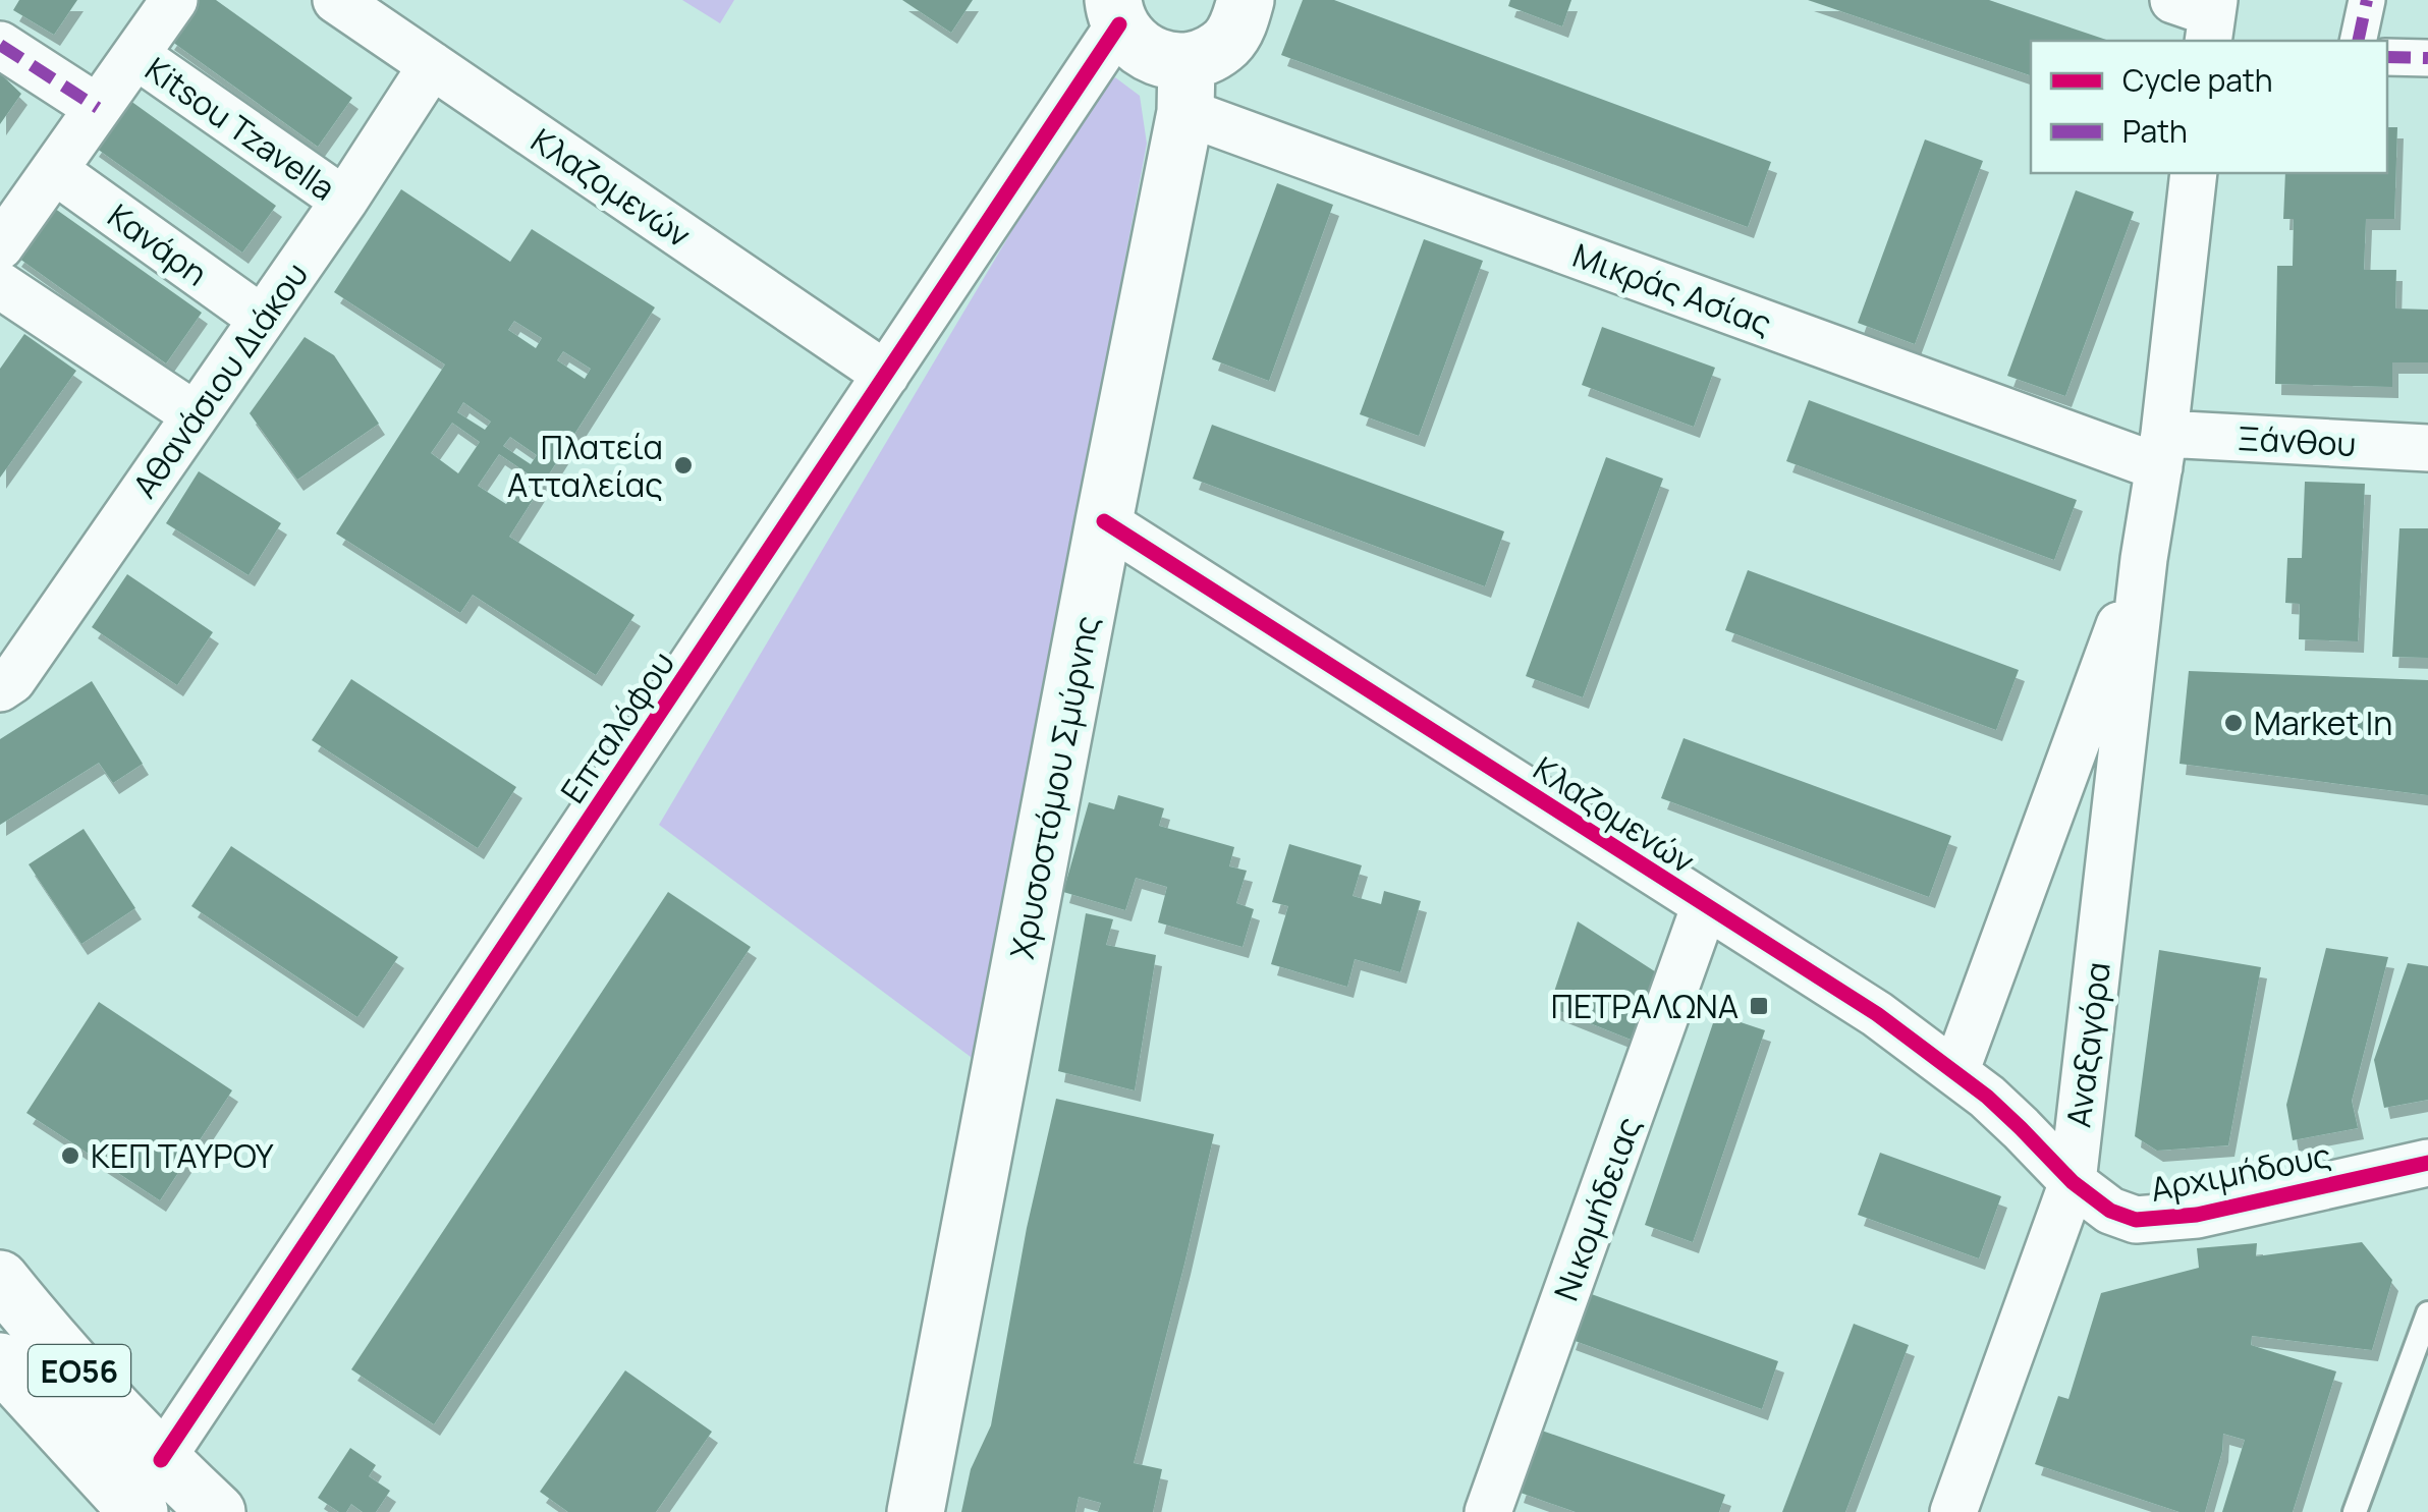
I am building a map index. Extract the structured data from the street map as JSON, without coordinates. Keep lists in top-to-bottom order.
{
  "streets": {
    "street": [
      "Kitsou Tzavella",
      "Κλαζομενών",
      "Κανάρη",
      "Μικράς Ασίας",
      "Αθανάσιου Διάκου",
      "Ξάνθου",
      "Επταλόφου",
      "Χρυσοστόμου Σμύρνης",
      "Αναξαγόρα",
      "Αρχιμήδους",
      "Νικομήδειας",
      "ΕΟ56"
    ]
  },
  "crossings": [
    ["Kitsou Tzavella", "Αθανάσιου Διάκου"],
    ["Κλαζομενών", "Αθανάσιου Διάκου"],
    ["Κλαζομενών", "Επταλόφου"],
    ["Κλαζομενών", "Χρυσοστόμου Σμύρνης"],
    ["Κλαζομενών", "Αναξαγόρα"],
    ["Κλαζομενών", "Αρχιμήδους"],
    ["Κλαζομενών", "Νικομήδειας"],
    ["Κανάρη", "Αθανάσιου Διάκου"],
    ["Μικράς Ασίας", "Ξάνθου"],
    ["Μικράς Ασίας", "Χρυσοστόμου Σμύρνης"],
    ["Μικράς Ασίας", "Αναξαγόρα"],
    ["Ξάνθου", "Αναξαγόρα"],
    ["Επταλόφου", "ΕΟ56"],
    ["Αναξαγόρα", "Αρχιμήδους"]
  ],
  "places": {
    "other": ["Πλατεία Ατταλείας", "Market In", "ΚΕΠ ΤΑΥΡΟΥ"],
    "transit": ["ΠΕΤΡΑΛΩΝΑ"]
  },
  "legend": ["Cycle path", "Path"]
}
